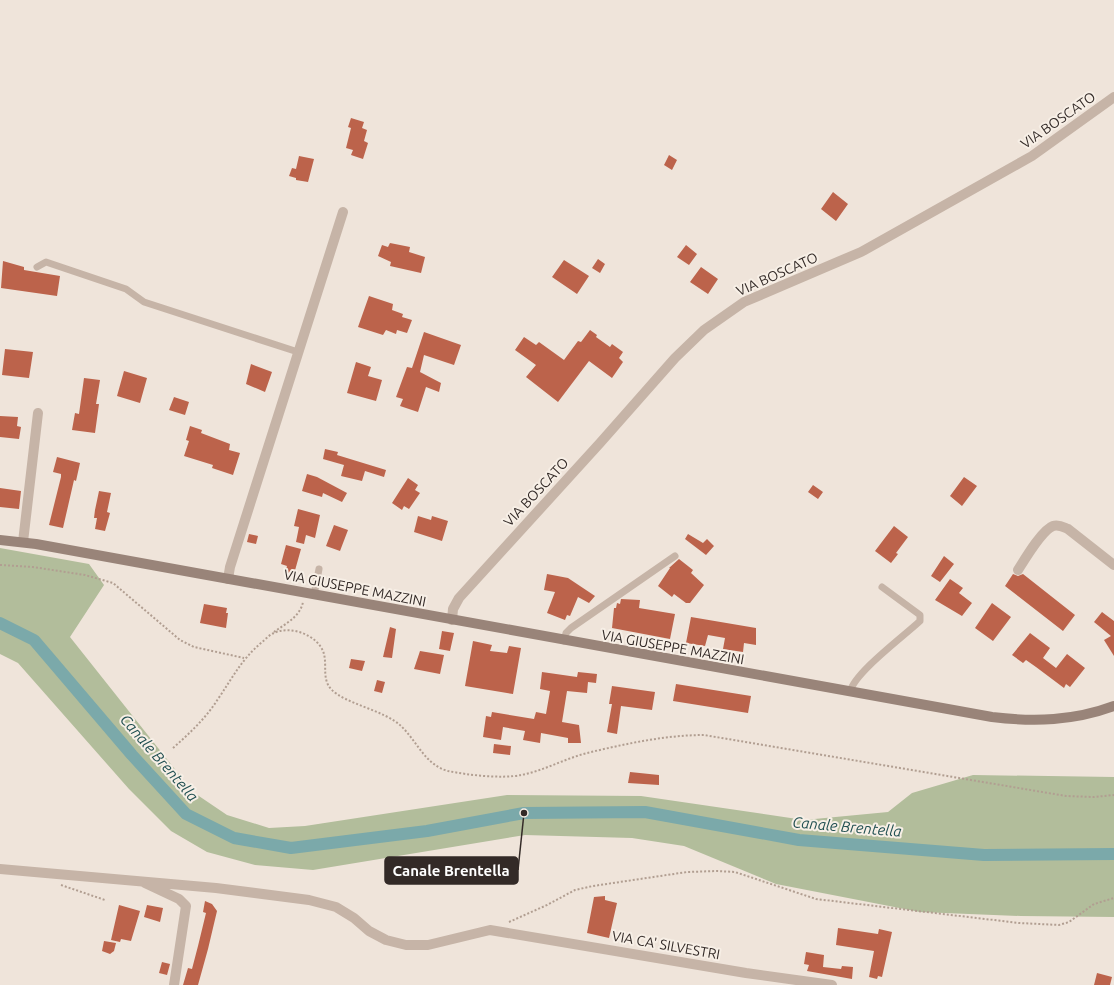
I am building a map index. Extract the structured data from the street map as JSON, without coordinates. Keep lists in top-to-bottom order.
{
  "streets": {
    "main road": ["VIA GIUSEPPE MAZZINI"],
    "street": ["VIA BOSCATO", "VIA CA' SILVESTRI"]
  },
  "crossings": [
    ["VIA BOSCATO", "VIA GIUSEPPE MAZZINI"]
  ],
  "water": ["Canale Brentella"],
  "places": ["Canale Brentella"]
}
